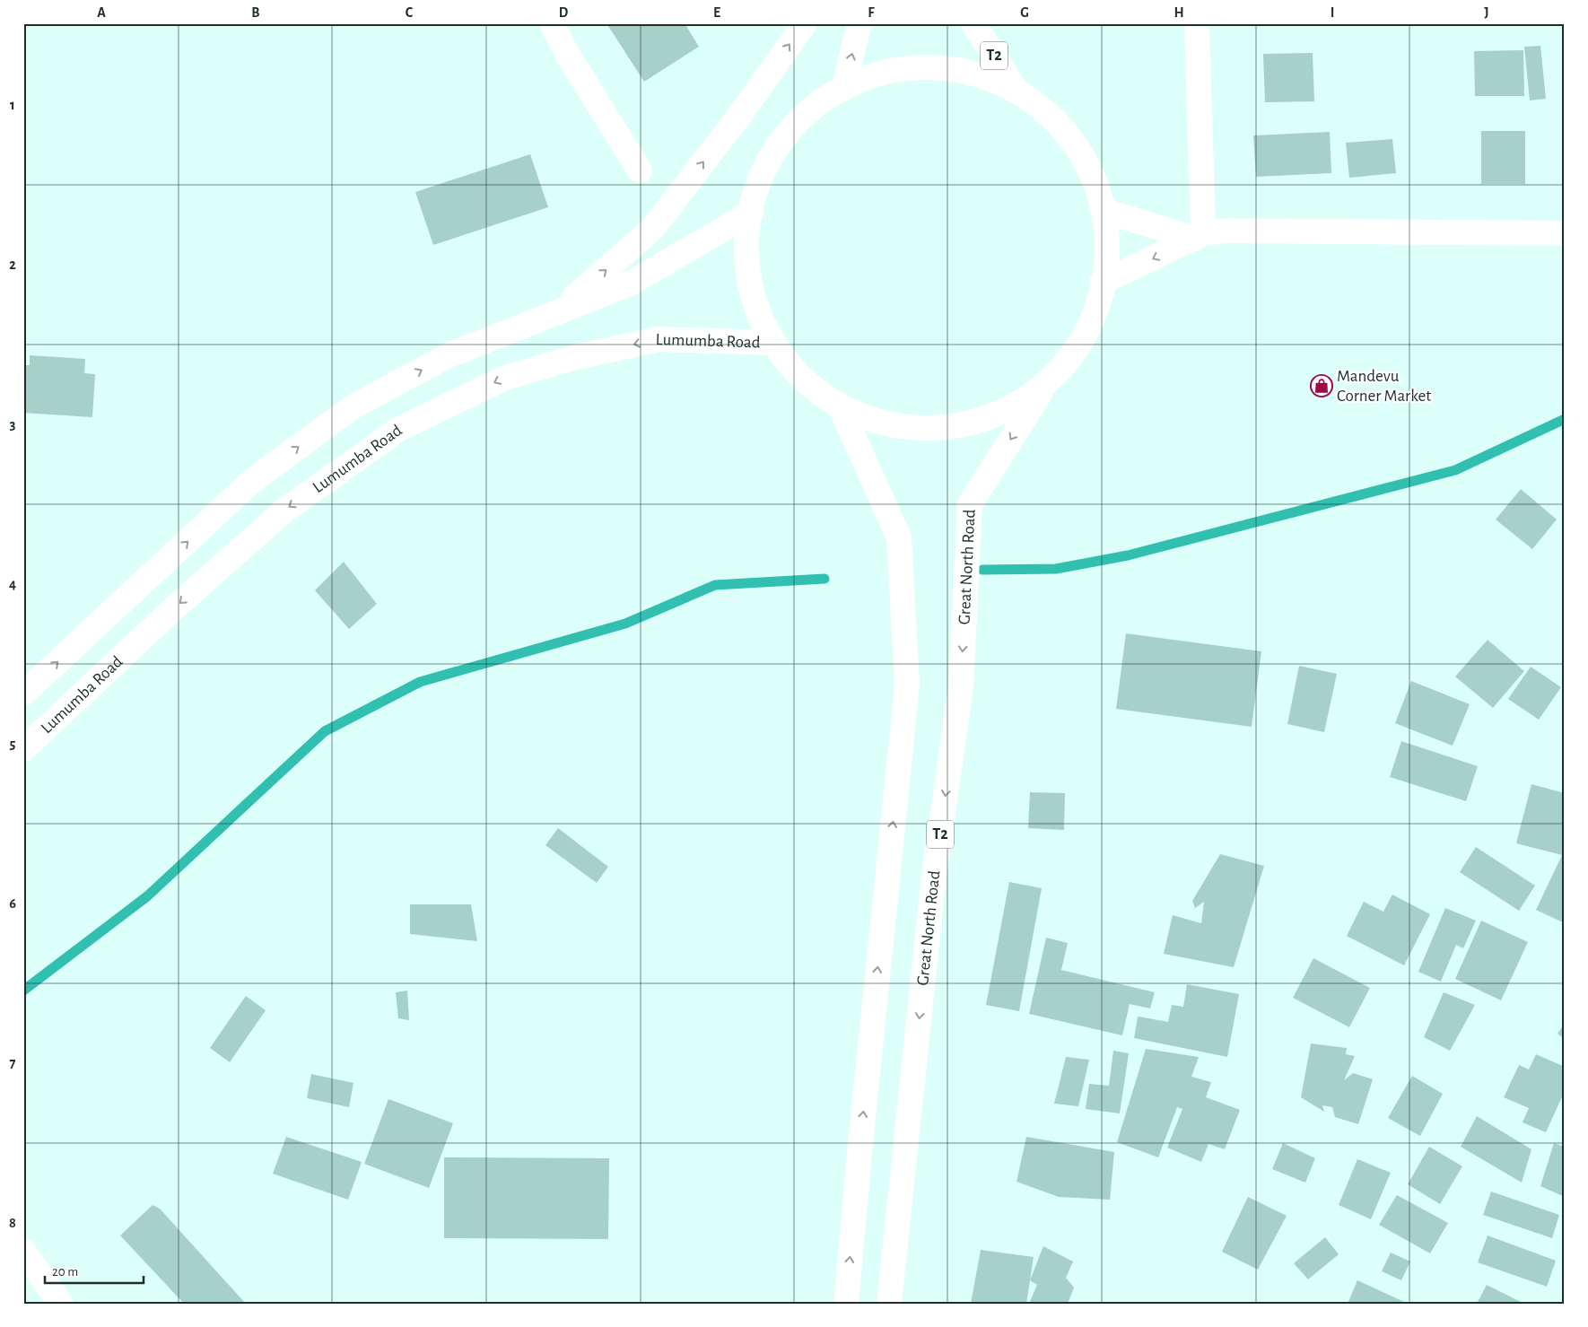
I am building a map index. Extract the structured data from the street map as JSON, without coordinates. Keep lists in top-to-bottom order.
{
  "streets": {
    "main road": ["T2", "Lumumba Road", "Great North Road"]
  },
  "places": {
    "shop": ["Mandevu Corner Market"]
  },
  "scale_bar": "20 m",
  "grid": {
    "columns": [
      "A",
      "B",
      "C",
      "D",
      "E",
      "F",
      "G",
      "H",
      "I",
      "J"
    ],
    "rows": [
      "1",
      "2",
      "3",
      "4",
      "5",
      "6",
      "7",
      "8"
    ]
  }
}
